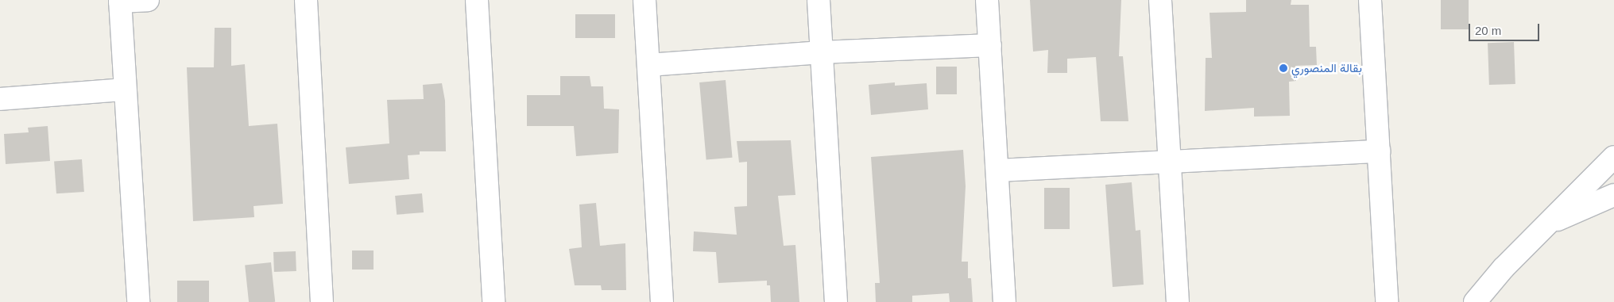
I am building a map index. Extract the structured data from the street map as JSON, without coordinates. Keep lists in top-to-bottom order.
{
  "places": ["بقالة المنصوري"],
  "scale_bar": "20 m"
}
